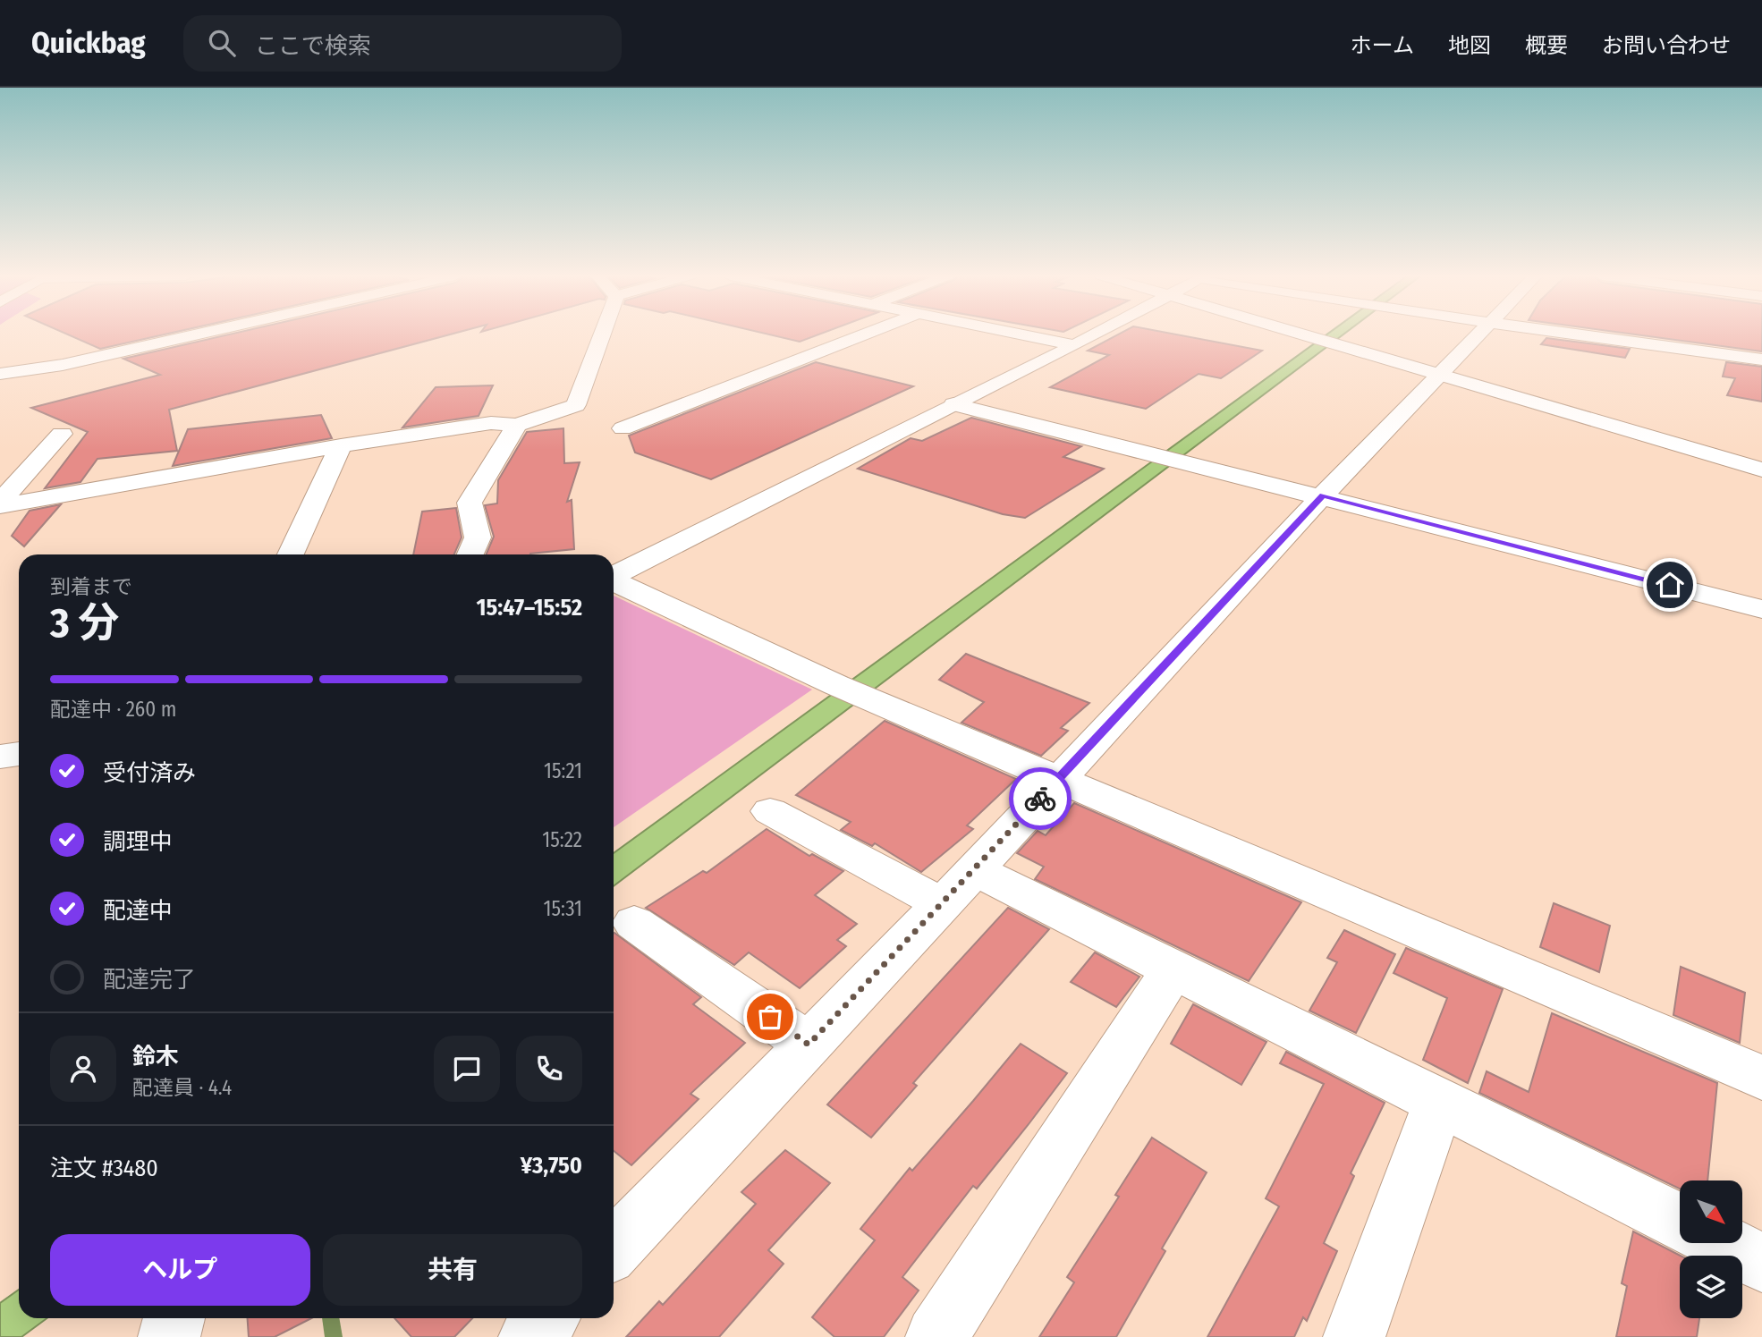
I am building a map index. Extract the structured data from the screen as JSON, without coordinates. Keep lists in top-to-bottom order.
{
  "north": "bottom right",
  "page": {
    "header": "Quickbag",
    "search": "ここで検索",
    "nav": [
      "ホーム",
      "地図",
      "概要",
      "お問い合わせ"
    ],
    "heading": ["3 分", "到着まで", "15:47–15:52"],
    "panel": [
      "鈴木",
      "配達員 · 4.4",
      "注文 #3480",
      "¥3,750"
    ],
    "bar": "配達中 · 260 m",
    "list": [
      ["受付済み", "15:21"],
      ["調理中", "15:22"],
      ["配達中", "15:31"],
      "配達完了"
    ],
    "buttons": ["ヘルプ", "共有"]
  }
}
